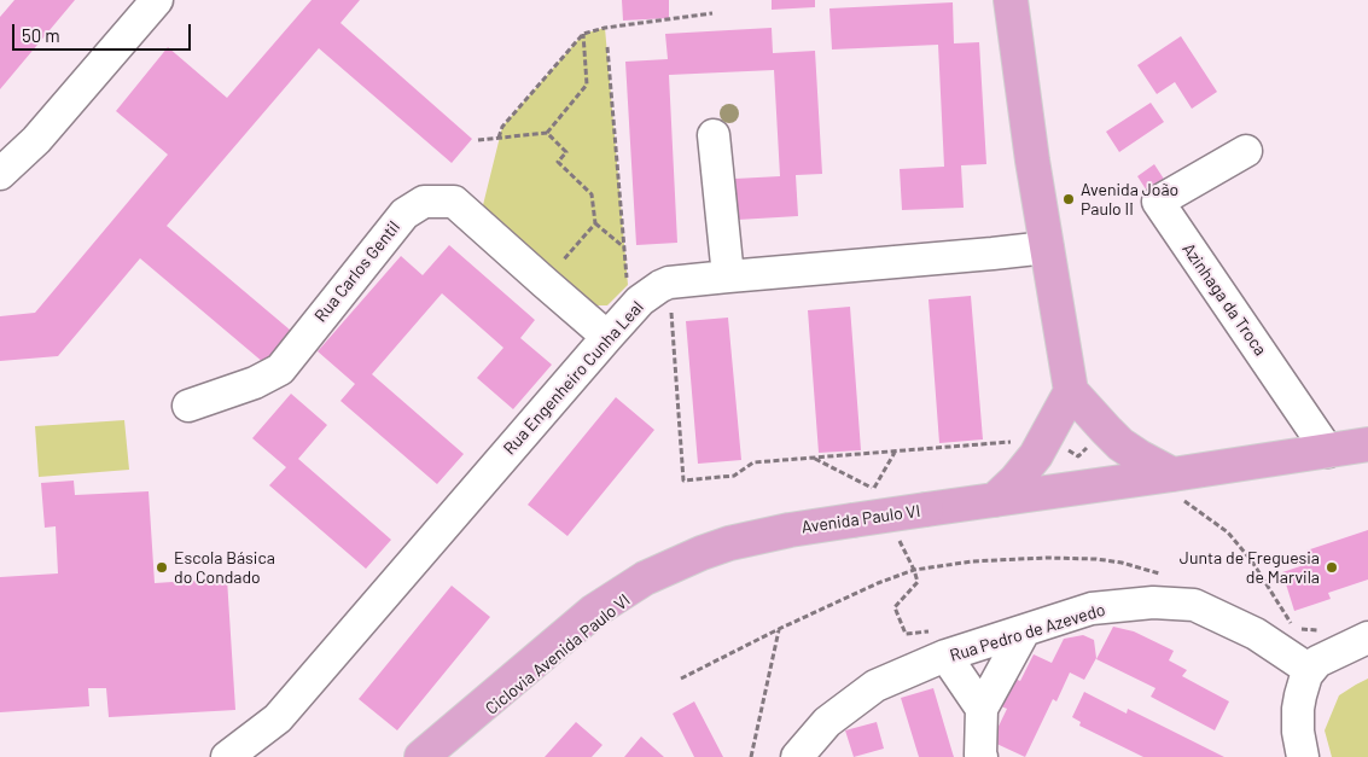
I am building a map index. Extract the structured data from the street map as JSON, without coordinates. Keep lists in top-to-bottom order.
{
  "streets": {
    "main road": ["Avenida Paulo VI"],
    "street": [
      "Rua Carlos Gentil",
      "Azinhaga da Troca",
      "Rua Engenheiro Cunha Leal",
      "Rua Pedro de Azevedo"
    ]
  },
  "crossings": [
    ["Rua Carlos Gentil", "Rua Engenheiro Cunha Leal"],
    ["Azinhaga da Troca", "Avenida Paulo VI"]
  ],
  "places": ["Avenida João Paulo II", "Escola Básica do Condado", "Junta de Freguesia de Marvila"],
  "scale_bar": "50 m"
}
